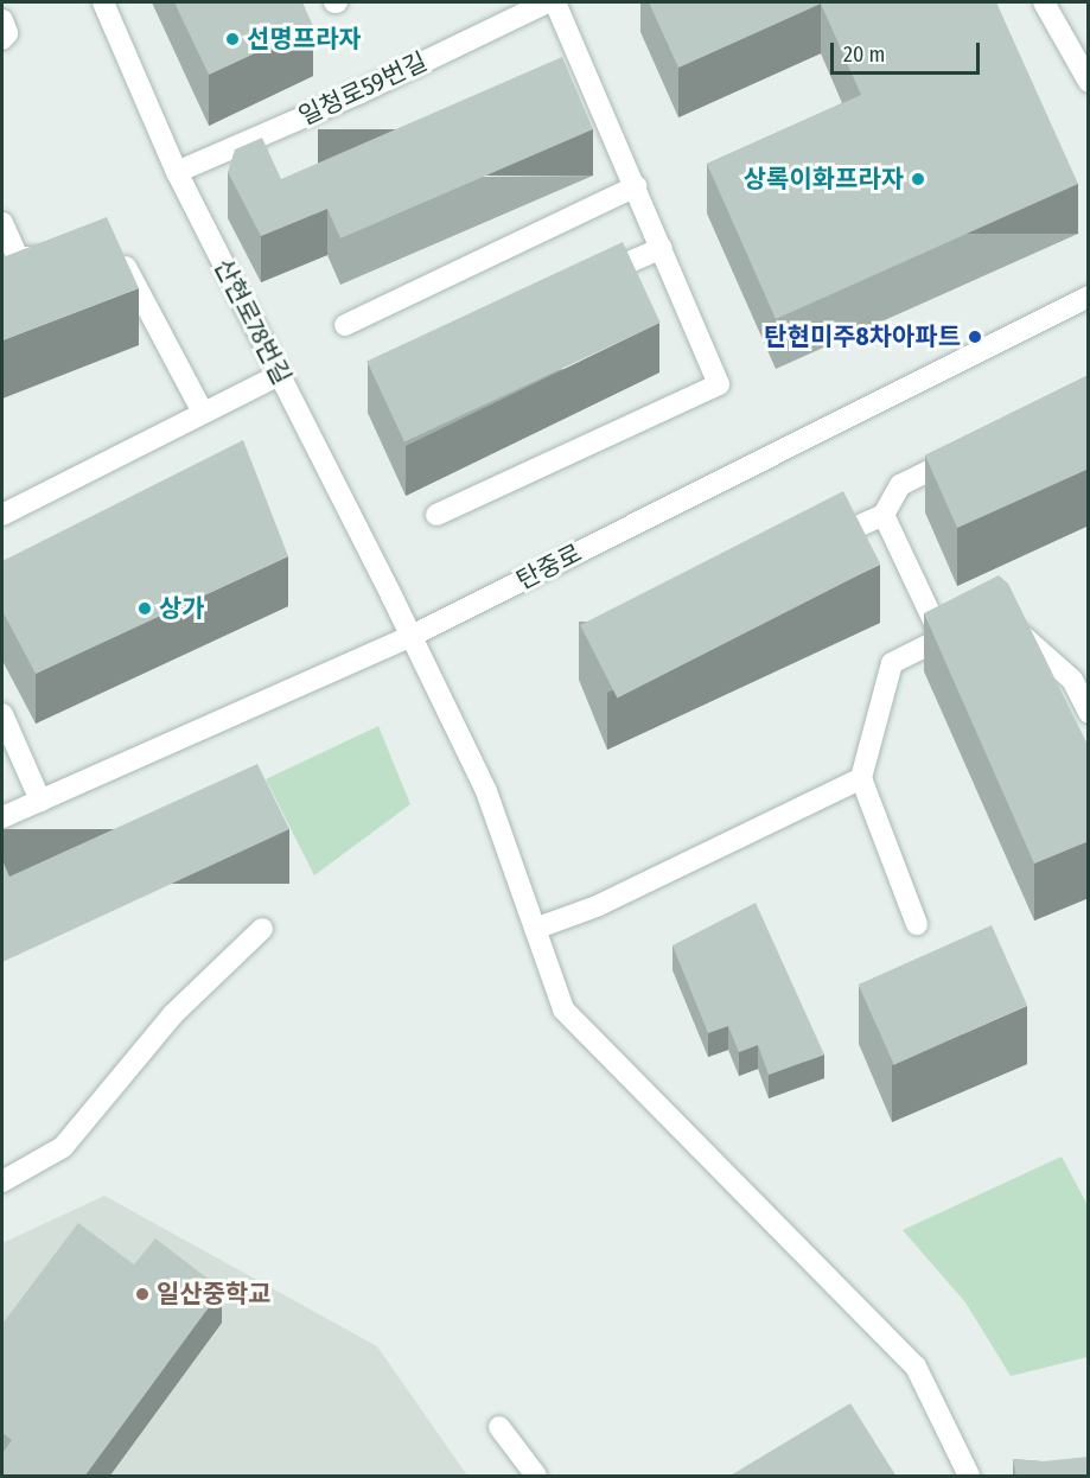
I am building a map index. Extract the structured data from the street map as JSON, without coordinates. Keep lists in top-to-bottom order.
{
  "streets": {
    "street": ["일청로59번길", "산현로78번길", "탄중로"]
  },
  "crossings": [
    ["일청로59번길", "산현로78번길"],
    ["산현로78번길", "탄중로"]
  ],
  "places": [
    "선명프라자",
    "상록이화프라자",
    "탄현미주8차아파트",
    "상가",
    "일산중학교"
  ],
  "scale_bar": "20 m"
}
